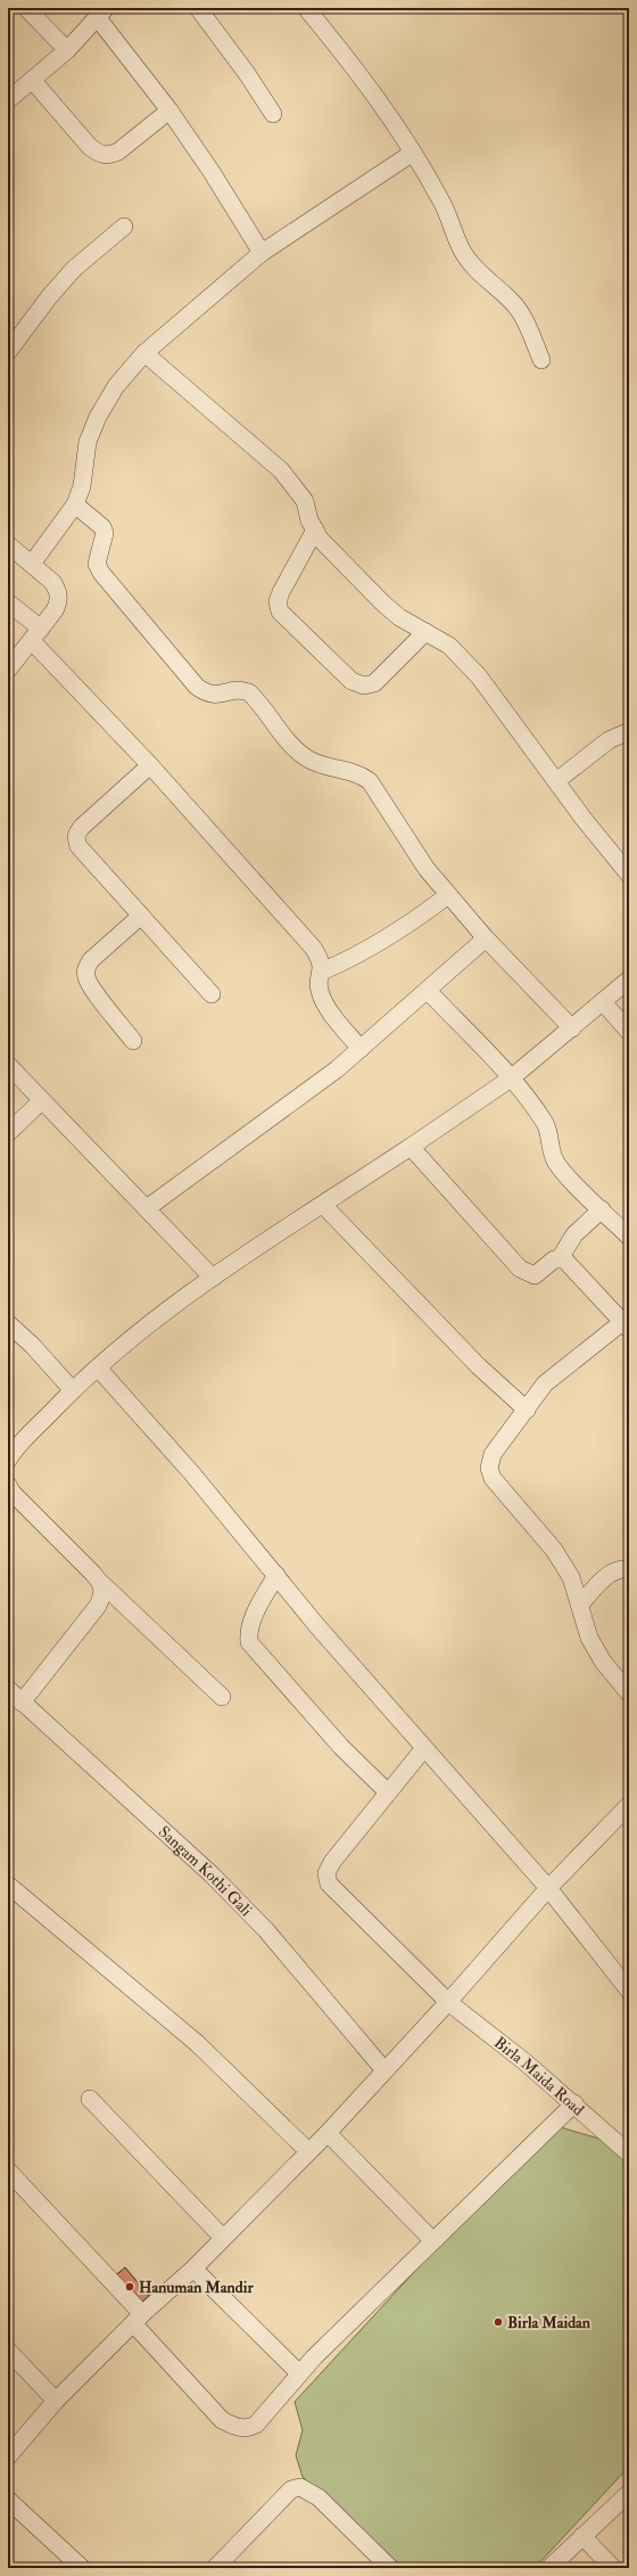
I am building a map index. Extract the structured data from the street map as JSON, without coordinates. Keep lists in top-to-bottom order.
{
  "streets": {
    "street": ["Sangam Kothi Gali", "Birla Maida Road"]
  },
  "places": ["Hanuman Mandir", "Birla Maidan"]
}
